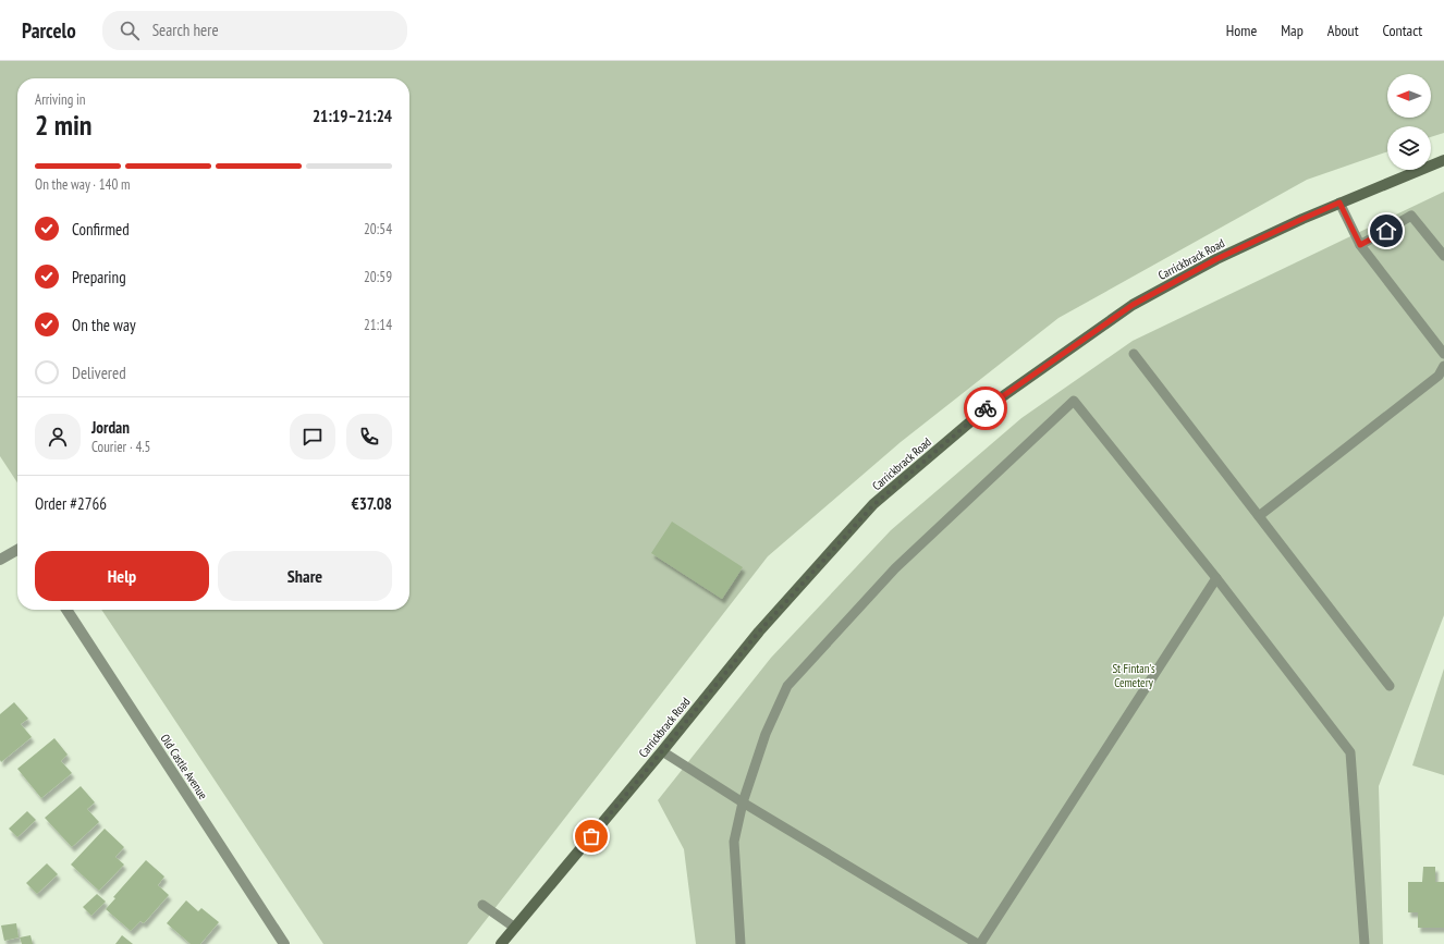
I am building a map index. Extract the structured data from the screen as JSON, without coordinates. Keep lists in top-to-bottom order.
{
  "streets": {
    "main road": ["Carrickbrack Road"],
    "street": ["Old Castle Avenue"]
  },
  "parks": ["St Fintan's Cemetery"],
  "north": "left",
  "page": {
    "header": "Parcelo",
    "search": "Search here",
    "nav": [
      "Home",
      "Map",
      "About",
      "Contact"
    ],
    "heading": ["2 min", "Arriving in", "21:19–21:24"],
    "panel": [
      "Jordan",
      "Courier · 4.5",
      "Order #2766",
      "€37.08"
    ],
    "bar": "On the way · 140 m",
    "list": [
      ["Confirmed", "20:54"],
      ["Preparing", "20:59"],
      ["On the way", "21:14"],
      "Delivered"
    ],
    "buttons": ["Help", "Share"]
  }
}
